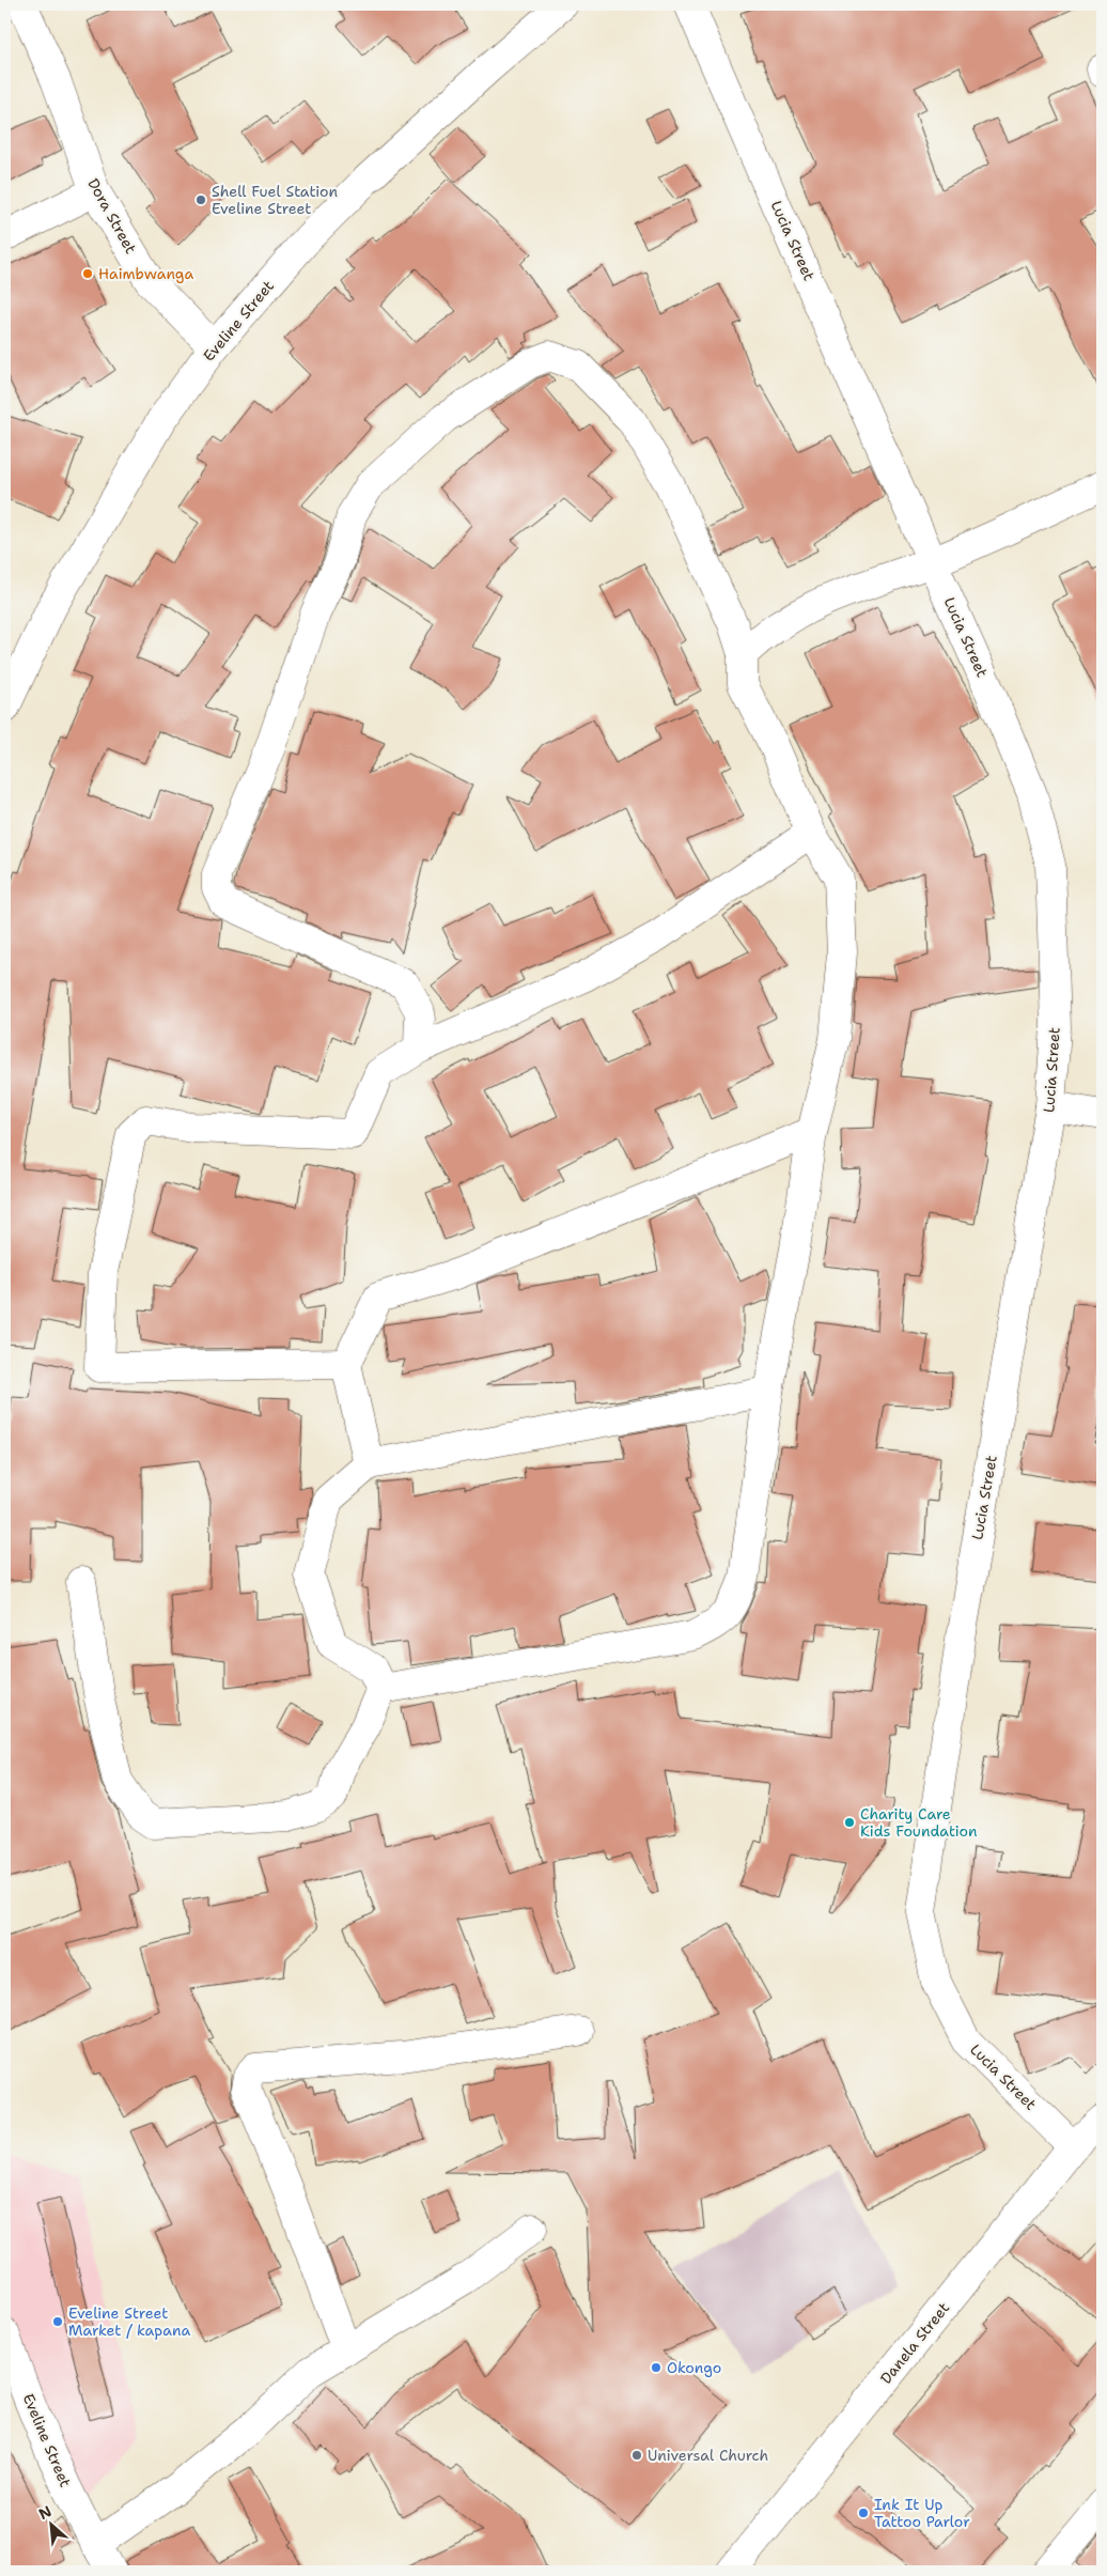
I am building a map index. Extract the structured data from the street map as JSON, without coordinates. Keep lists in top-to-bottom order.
{
  "streets": {
    "street": [
      "Dora Street",
      "Lucia Street",
      "Eveline Street",
      "Danela Street"
    ]
  },
  "crossings": [
    ["Dora Street", "Eveline Street"],
    ["Lucia Street", "Danela Street"]
  ],
  "places": [
    "Shell Fuel Station Eveline Street",
    "Haimbwanga",
    "Charity Care Kids Foundation",
    "Eveline Street Market / kapana",
    "Okongo",
    "Universal Church",
    "Ink It Up Tattoo Parlor"
  ],
  "north": "top left"
}
